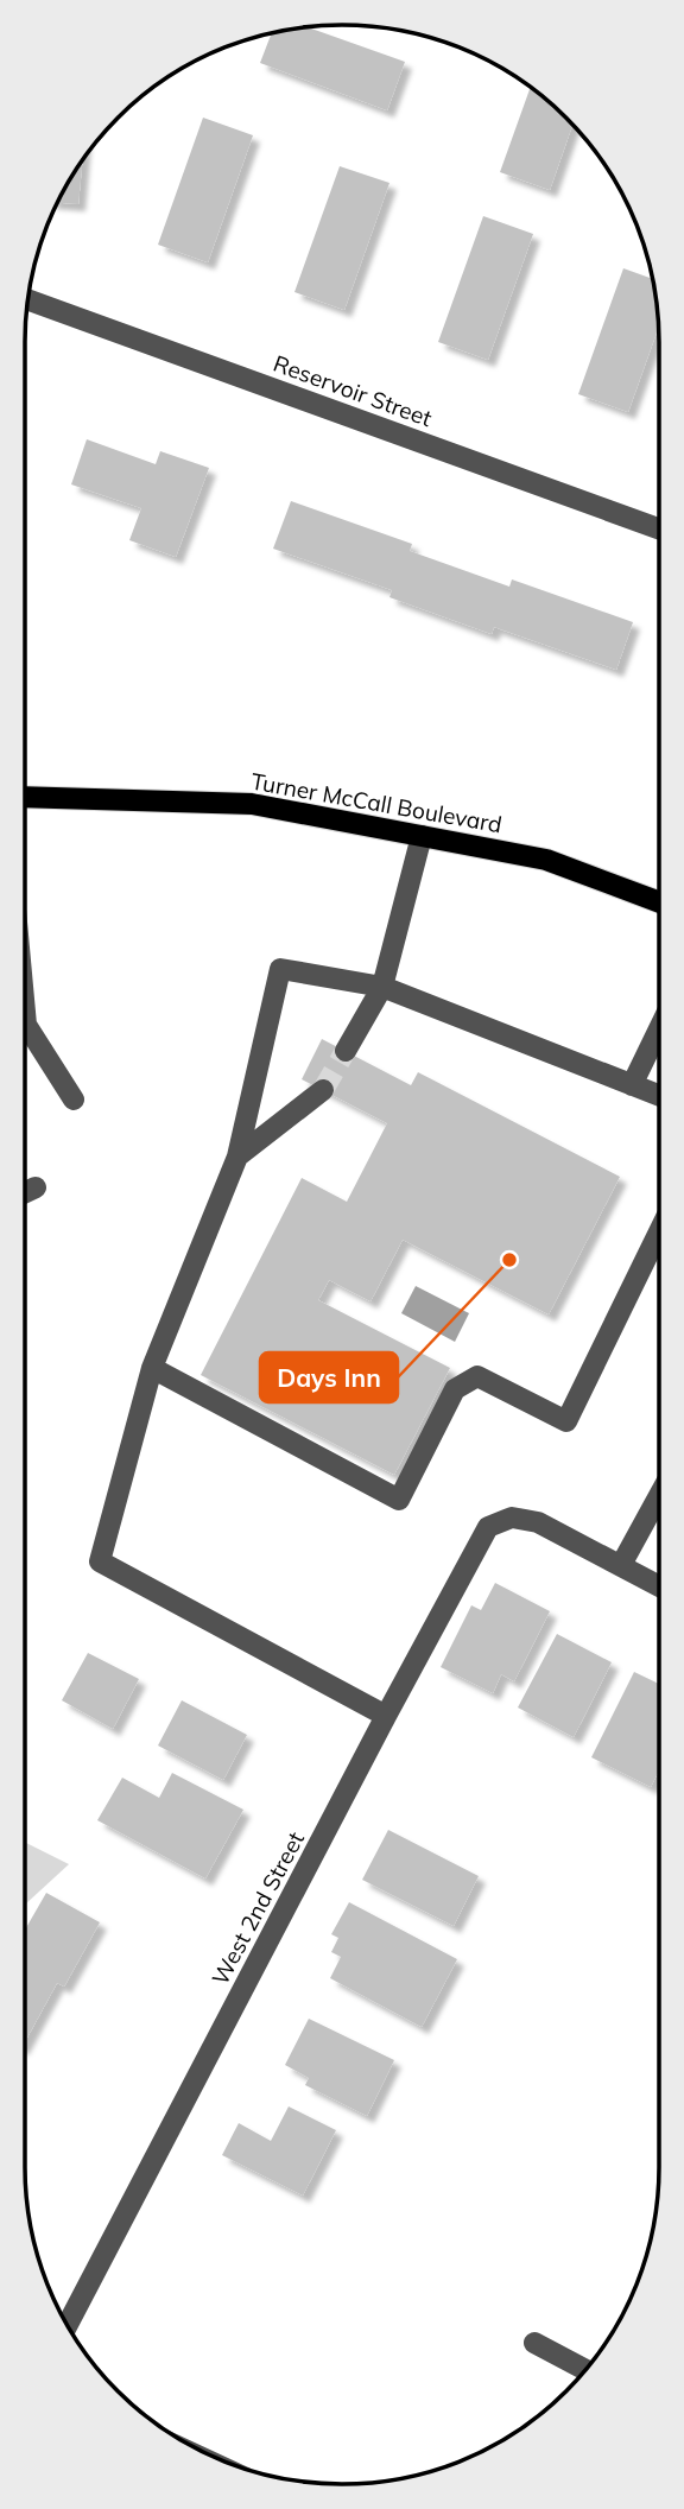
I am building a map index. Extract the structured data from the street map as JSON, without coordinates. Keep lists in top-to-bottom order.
{
  "streets": {
    "main road": ["Turner McCall Boulevard"],
    "street": ["Reservoir Street", "West 2nd Street"]
  },
  "places": ["Days Inn"]
}
